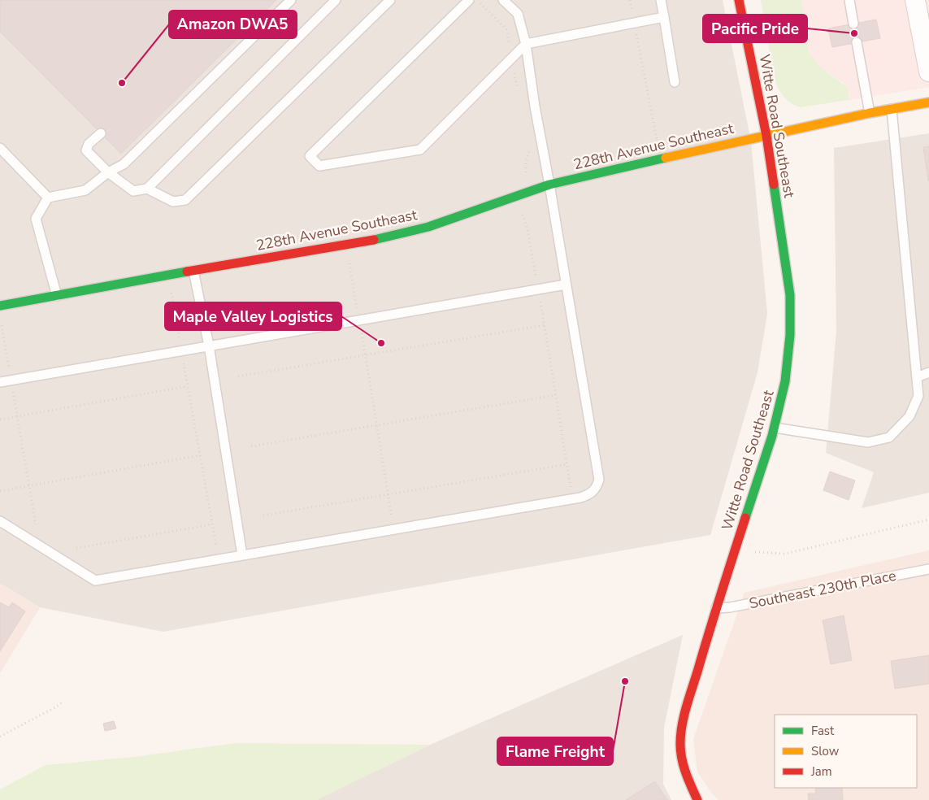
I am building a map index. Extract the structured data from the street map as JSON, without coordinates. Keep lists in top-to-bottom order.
{
  "streets": {
    "street": ["Witte Road Southeast", "228th Avenue Southeast"],
    "lane": ["Southeast 230th Place"]
  },
  "crossings": [
    ["Witte Road Southeast", "228th Avenue Southeast"],
    ["Witte Road Southeast", "Southeast 230th Place"]
  ],
  "places": [
    "Pacific Pride",
    "Amazon DWA5",
    "Maple Valley Logistics",
    "Flame Freight"
  ],
  "legend": ["Fast", "Slow", "Jam"]
}
